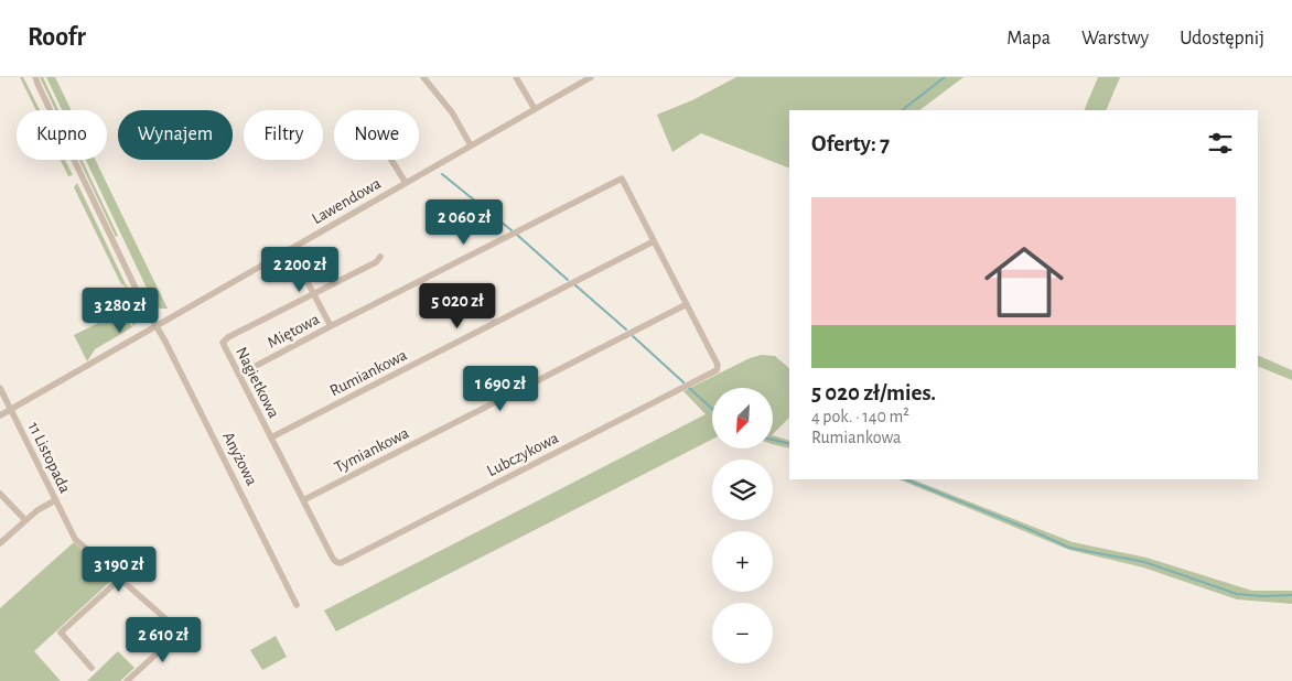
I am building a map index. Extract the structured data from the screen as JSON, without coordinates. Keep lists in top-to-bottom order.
{
  "streets": {
    "street": [
      "Lawendowa",
      "Miętowa",
      "Rumiankowa",
      "Nagietkowa",
      "Tymiankowa",
      "Lubczykowa",
      "11 Listopada",
      "Anyżowa"
    ]
  },
  "crossings": [
    ["Lawendowa", "11 Listopada"],
    ["Lawendowa", "Anyżowa"],
    ["Miętowa", "Rumiankowa"],
    ["Miętowa", "Nagietkowa"],
    ["Miętowa", "Lubczykowa"],
    ["Rumiankowa", "Nagietkowa"],
    ["Rumiankowa", "Lubczykowa"],
    ["Nagietkowa", "Lubczykowa"],
    ["Tymiankowa", "Lubczykowa"]
  ],
  "north": "bottom left",
  "page": {
    "header": "Roofr",
    "nav": ["Mapa", "Warstwy", "Udostępnij"],
    "chip": [
      "Kupno",
      "Wynajem",
      "Filtry",
      "Nowe"
    ],
    "heading": "Oferty: 7",
    "list": [
      {
        "name": "5 020 zł/mies.",
        "note": "4 pok. · 140 m² · Rumiankowa"
      }
    ],
    "price": [
      "2 060 zł",
      "2 200 zł",
      "5 020 zł",
      "3 280 zł",
      "1 690 zł",
      "3 190 zł",
      "2 610 zł"
    ],
    "map_buttons": ["+", "−"]
  }
}
